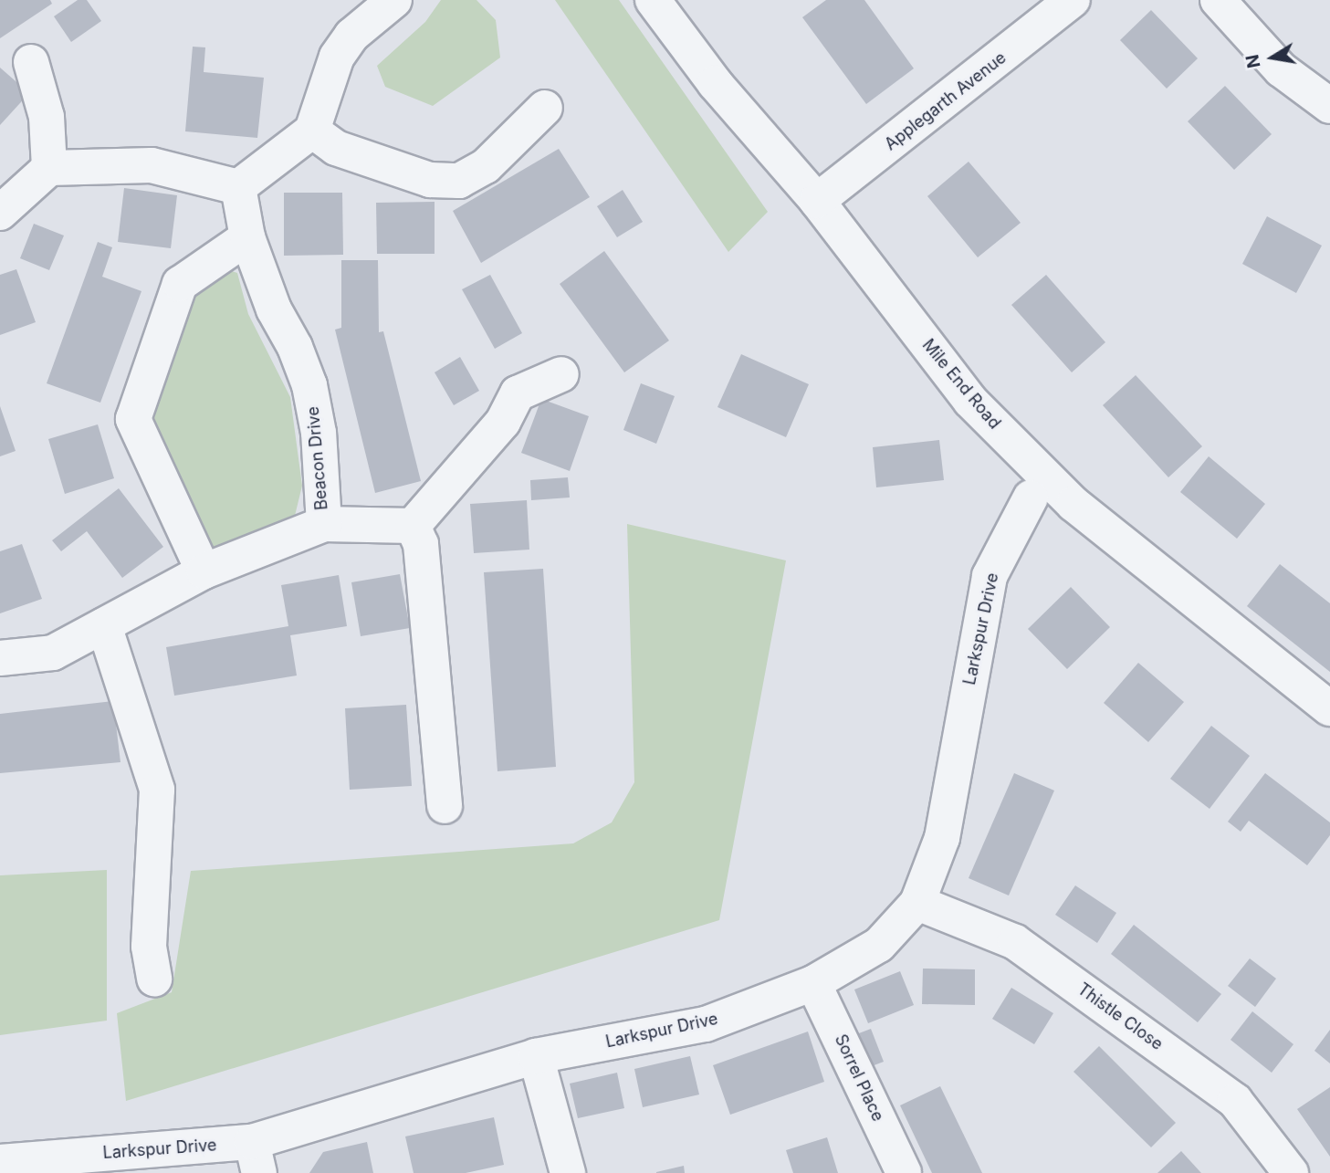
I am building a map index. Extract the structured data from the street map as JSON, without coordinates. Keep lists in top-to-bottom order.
{
  "streets": {
    "street": [
      "Applegarth Avenue",
      "Mile End Road",
      "Beacon Drive",
      "Larkspur Drive",
      "Thistle Close",
      "Sorrel Place"
    ]
  },
  "crossings": [
    ["Applegarth Avenue", "Mile End Road"],
    ["Larkspur Drive", "Thistle Close"],
    ["Larkspur Drive", "Sorrel Place"]
  ],
  "north": "left"
}
